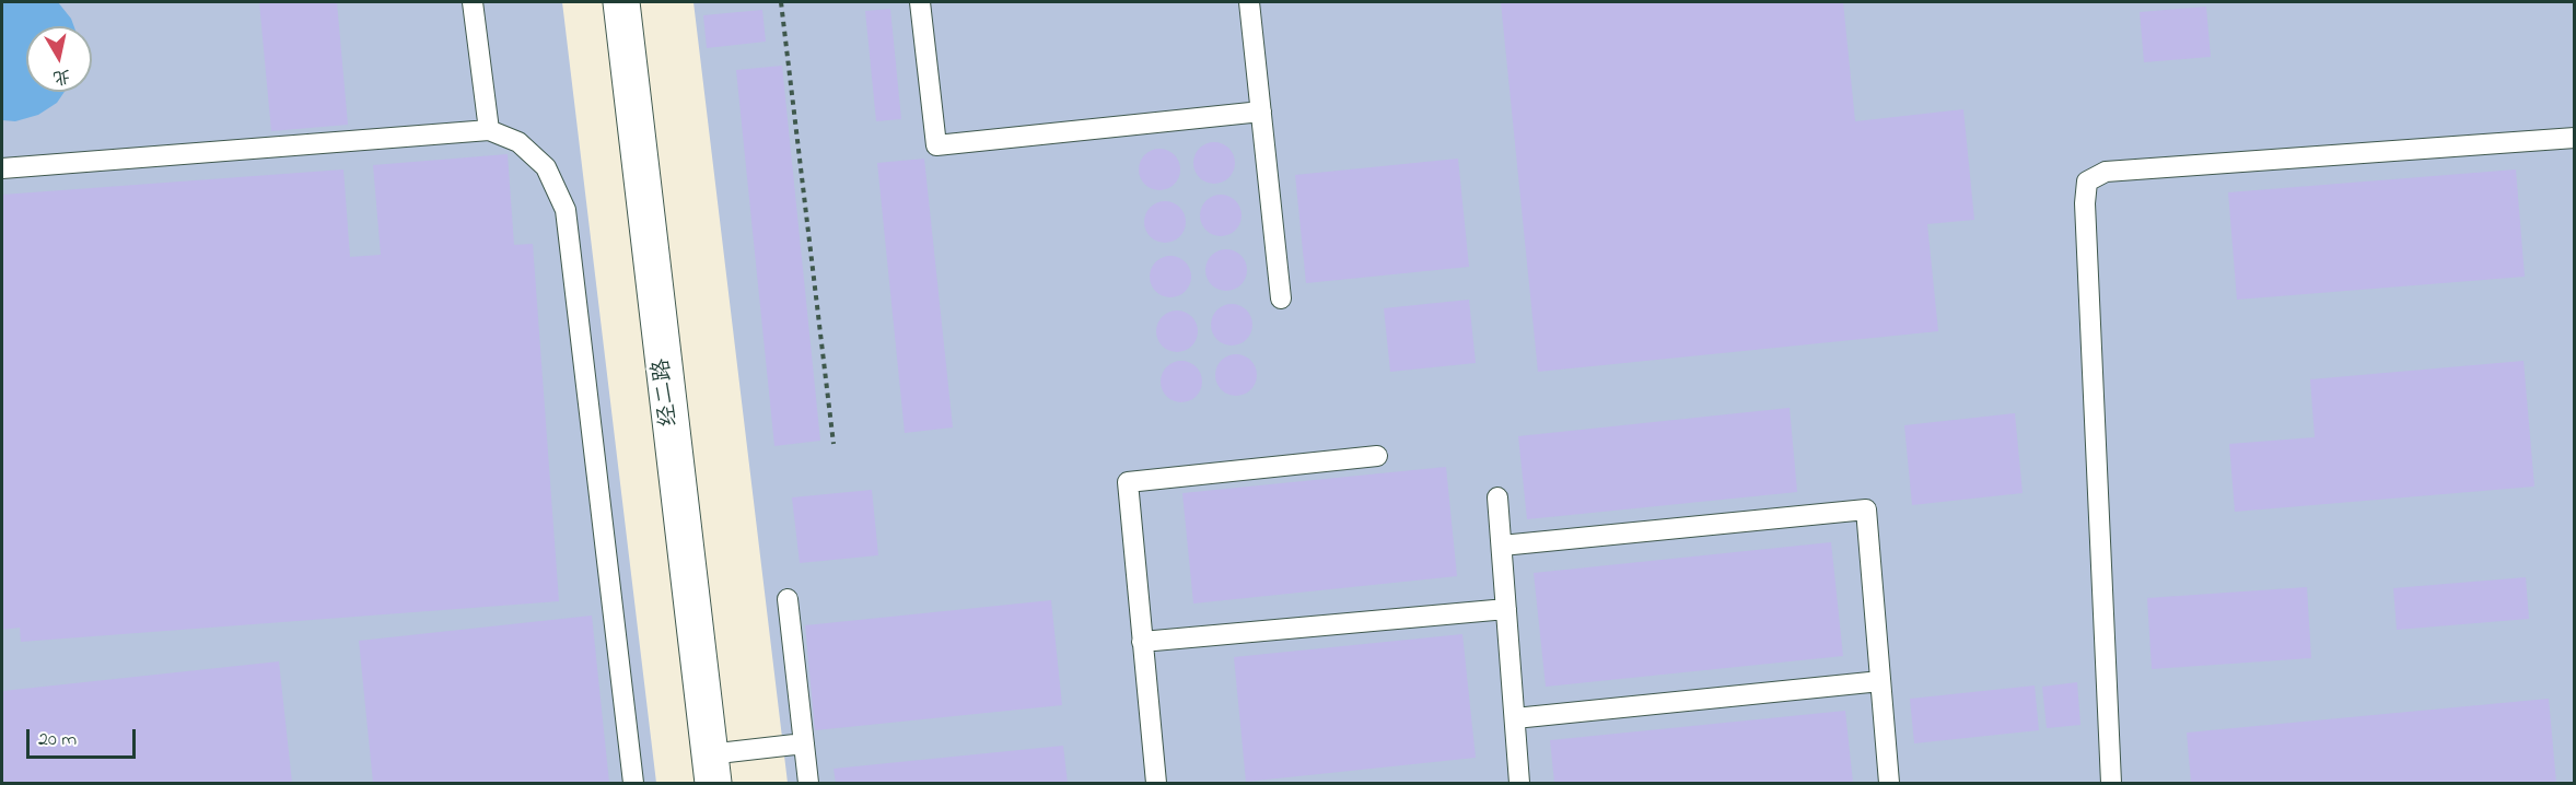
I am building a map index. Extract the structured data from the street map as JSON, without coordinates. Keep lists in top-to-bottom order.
{
  "streets": {
    "street": ["经二路"]
  },
  "scale_bar": "20 m",
  "north": "bottom"
}
